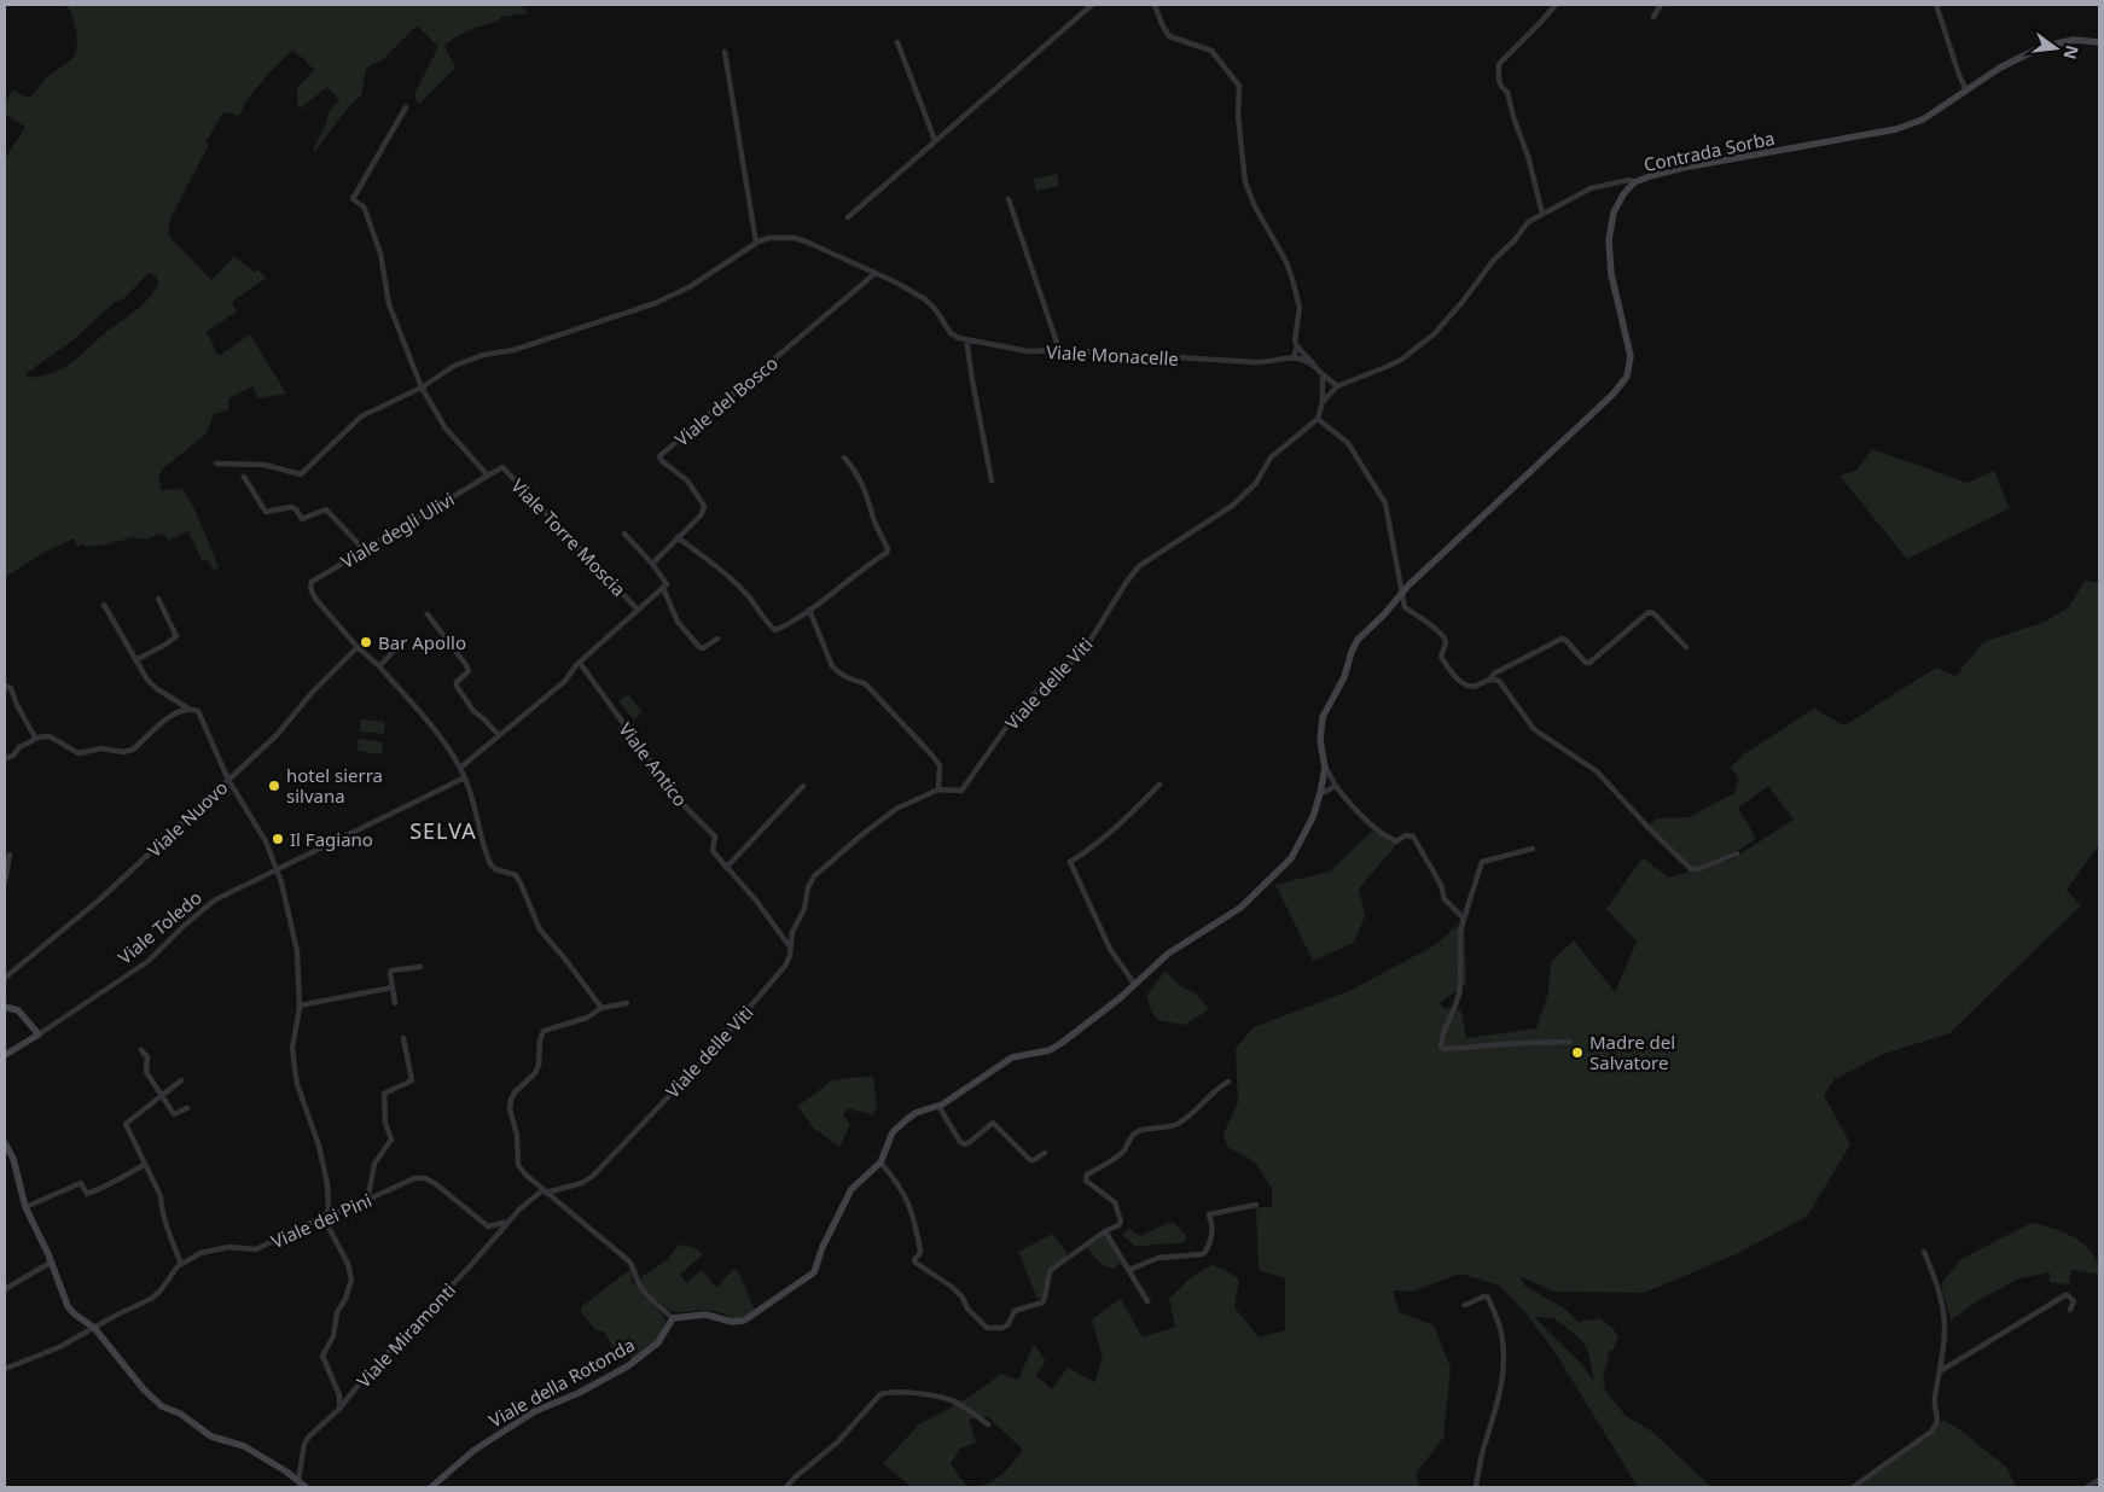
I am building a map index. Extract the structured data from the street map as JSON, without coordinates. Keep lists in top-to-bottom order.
{
  "streets": {
    "street": [
      "Contrada Sorba",
      "Viale Monacelle",
      "Viale del Bosco",
      "Viale degli Ulivi",
      "Viale Torre Moscia",
      "Viale delle Viti",
      "Viale Antico",
      "Viale Nuovo",
      "Viale Toledo",
      "Viale dei Pini",
      "Viale Miramonti",
      "Viale della Rotonda"
    ]
  },
  "crossings": [
    ["Viale Monacelle", "Viale del Bosco"],
    ["Viale degli Ulivi", "Viale Torre Moscia"],
    ["Viale degli Ulivi", "Viale Nuovo"],
    ["Viale delle Viti", "Viale Antico"],
    ["Viale delle Viti", "Viale Miramonti"],
    ["Viale dei Pini", "Viale Miramonti"]
  ],
  "districts": ["SELVA"],
  "places": [
    "Bar Apollo",
    "hotel sierra silvana",
    "Il Fagiano",
    "Madre del Salvatore"
  ],
  "north": "right"
}
